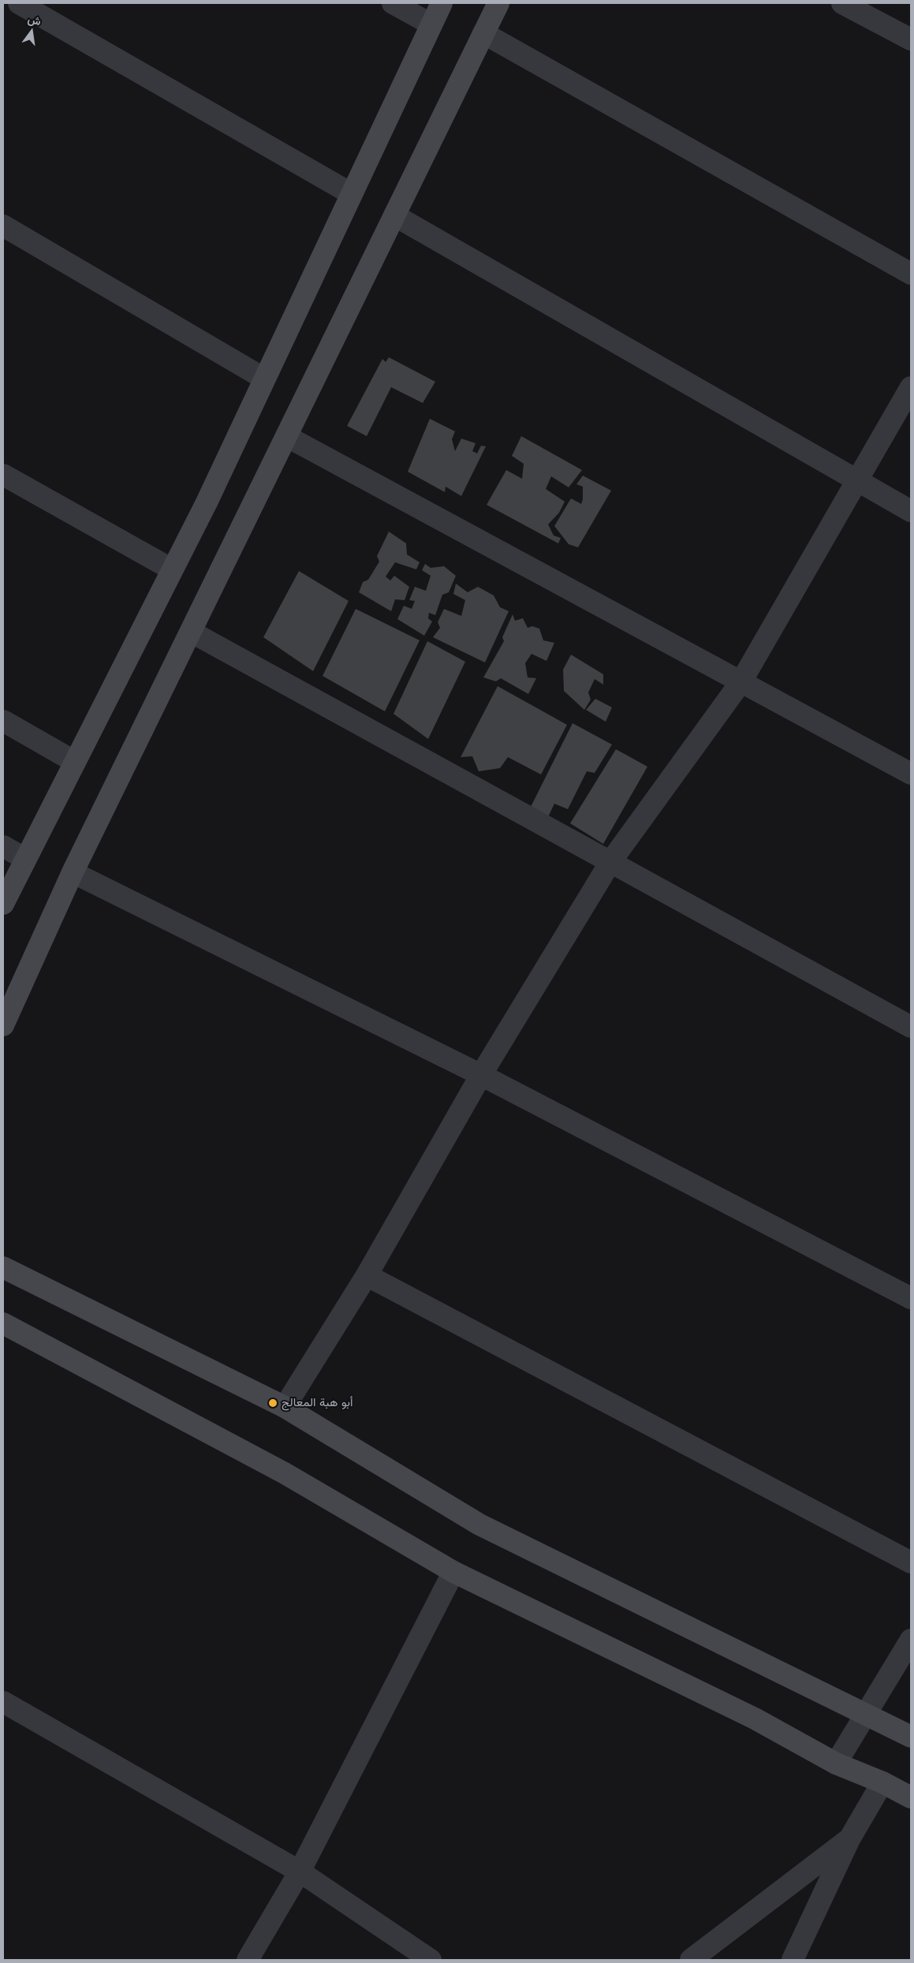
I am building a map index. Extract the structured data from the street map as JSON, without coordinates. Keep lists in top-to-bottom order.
{
  "places": ["أبو هبة المعالج"],
  "north": "top"
}
